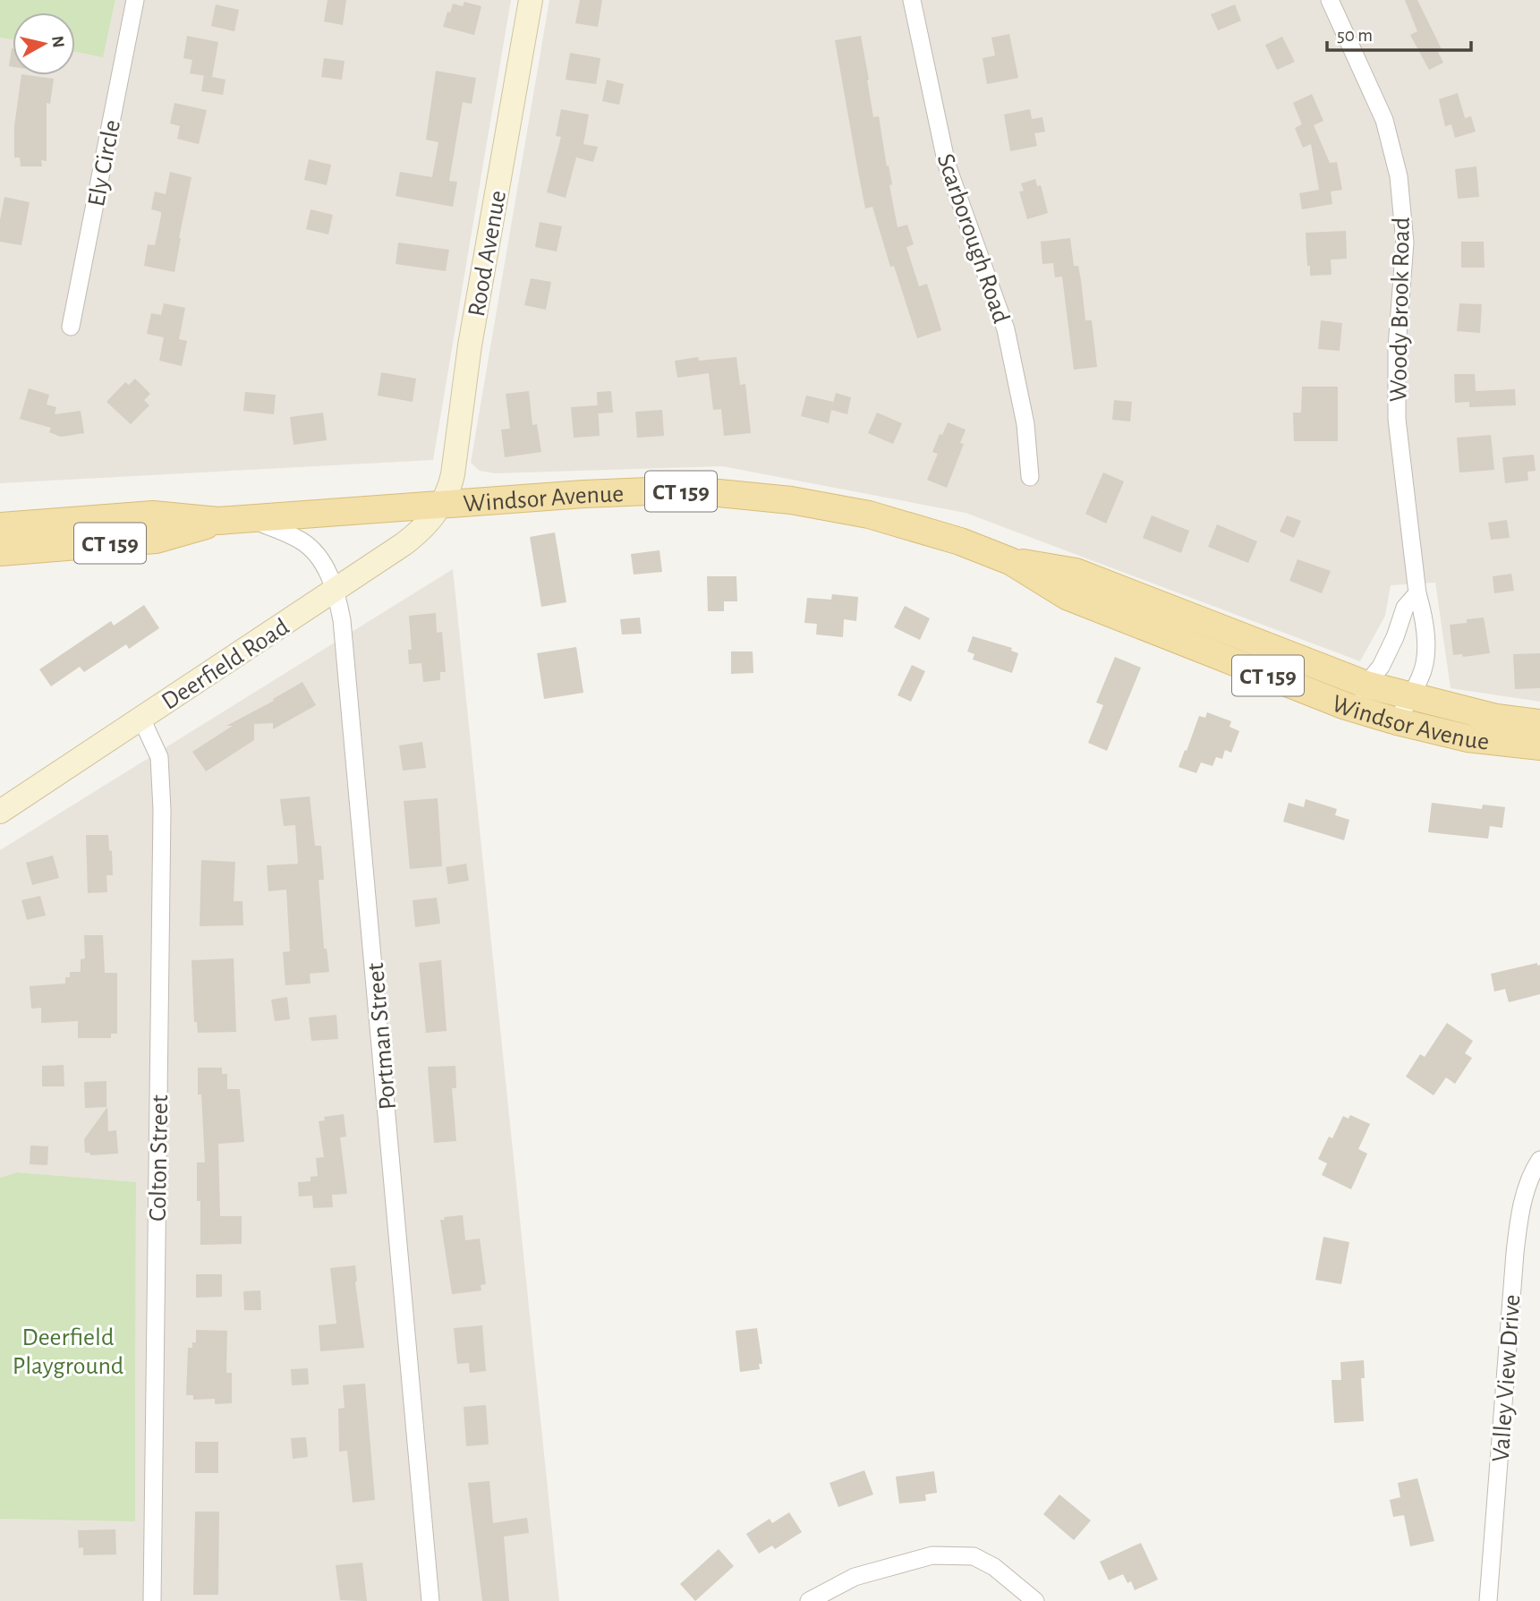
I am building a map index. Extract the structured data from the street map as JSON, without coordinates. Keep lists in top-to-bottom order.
{
  "streets": {
    "main road": ["CT 159", "Windsor Avenue"],
    "street": [
      "Ely Circle",
      "Scarborough Road",
      "Rood Avenue",
      "Woody Brook Road",
      "Deerfield Road",
      "Portman Street",
      "Colton Street",
      "Valley View Drive"
    ]
  },
  "crossings": [
    ["Rood Avenue", "Windsor Avenue"],
    ["Rood Avenue", "Deerfield Road"],
    ["Woody Brook Road", "Windsor Avenue"],
    ["Windsor Avenue", "Deerfield Road"],
    ["Windsor Avenue", "Portman Street"],
    ["Deerfield Road", "Portman Street"],
    ["Deerfield Road", "Colton Street"]
  ],
  "parks": ["Deerfield Playground"],
  "scale_bar": "50 m",
  "north": "right"
}
